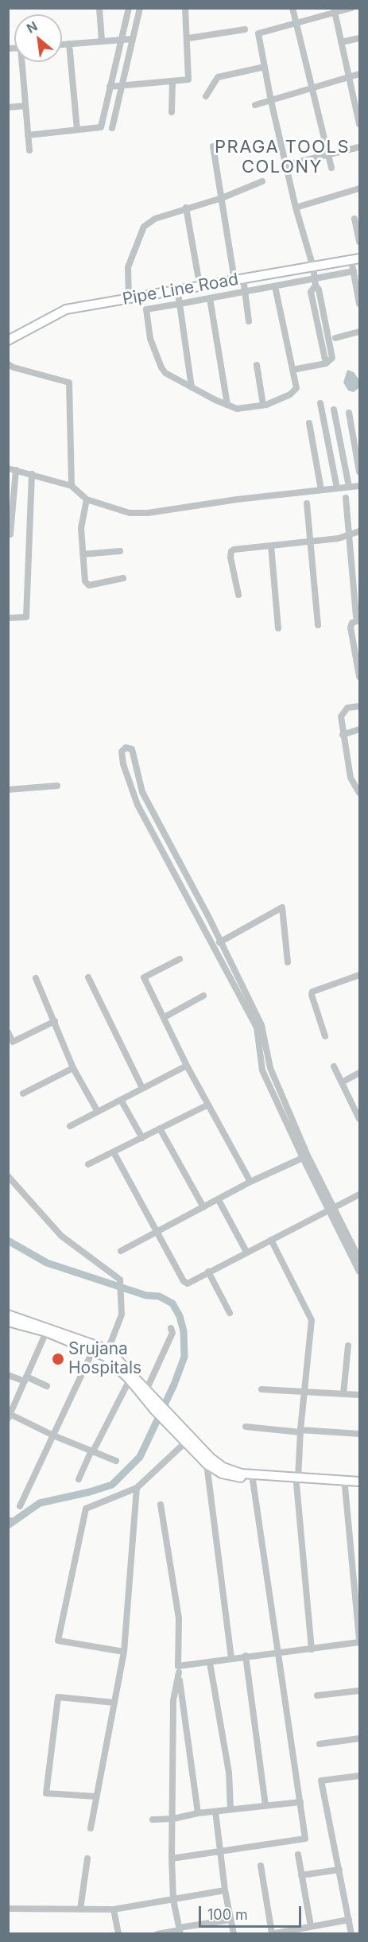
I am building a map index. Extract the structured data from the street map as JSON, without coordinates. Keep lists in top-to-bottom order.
{
  "streets": {
    "main road": ["Pipe Line Road"]
  },
  "districts": ["PRAGA TOOLS COLONY"],
  "places": ["Srujana Hospitals"],
  "scale_bar": "100 m",
  "north": "top left"
}
